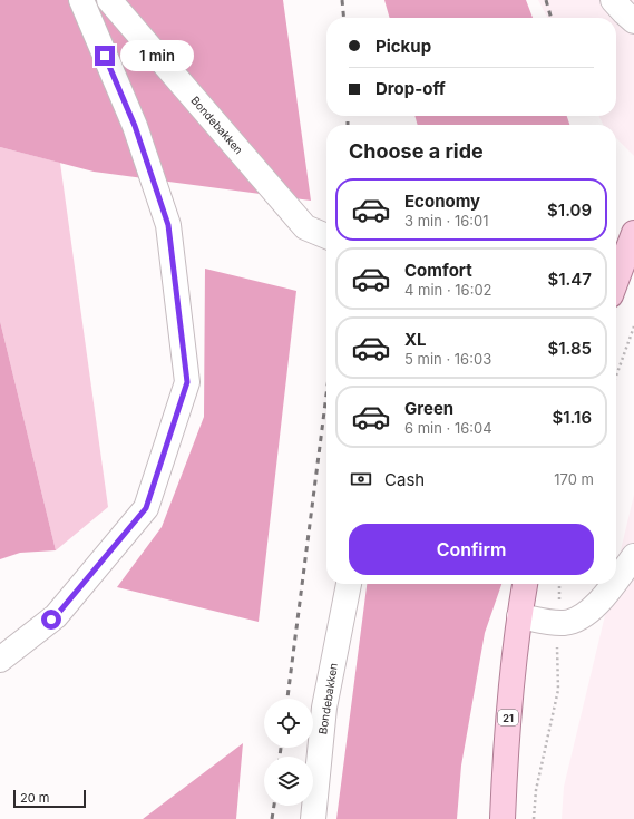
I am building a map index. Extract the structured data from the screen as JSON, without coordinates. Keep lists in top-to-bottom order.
{
  "streets": {
    "main road": ["21"],
    "street": ["Bondebakken"]
  },
  "scale_bar": "20 m",
  "page": {
    "banner": ["Pickup", "Drop-off"],
    "bubble": "1 min",
    "heading": "Choose a ride",
    "list": [
      {
        "name": "Economy",
        "note": "3 min · 16:01",
        "value": "$1.09"
      },
      {
        "name": "Comfort",
        "note": "4 min · 16:02",
        "value": "$1.47"
      },
      {
        "name": "XL",
        "note": "5 min · 16:03",
        "value": "$1.85"
      },
      {
        "name": "Green",
        "note": "6 min · 16:04",
        "value": "$1.16"
      }
    ],
    "pay": ["Cash", "170 m"],
    "buttons": "Confirm",
    "scale": "20 m"
  }
}
